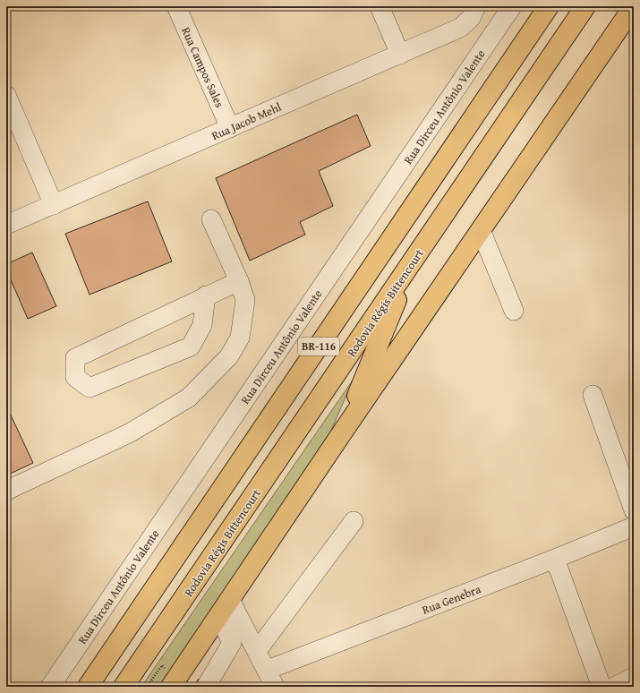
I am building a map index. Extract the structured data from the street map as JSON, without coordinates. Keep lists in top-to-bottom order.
{
  "streets": {
    "highway": ["Rodovia Régis Bittencourt", "BR-116"],
    "street": [
      "Rua Campos Sales",
      "Rua Dirceu Antônio Valente",
      "Rua Jacob Mehl",
      "Rua Genebra"
    ]
  },
  "crossings": [
    ["Rua Campos Sales", "Rua Jacob Mehl"]
  ]
}
